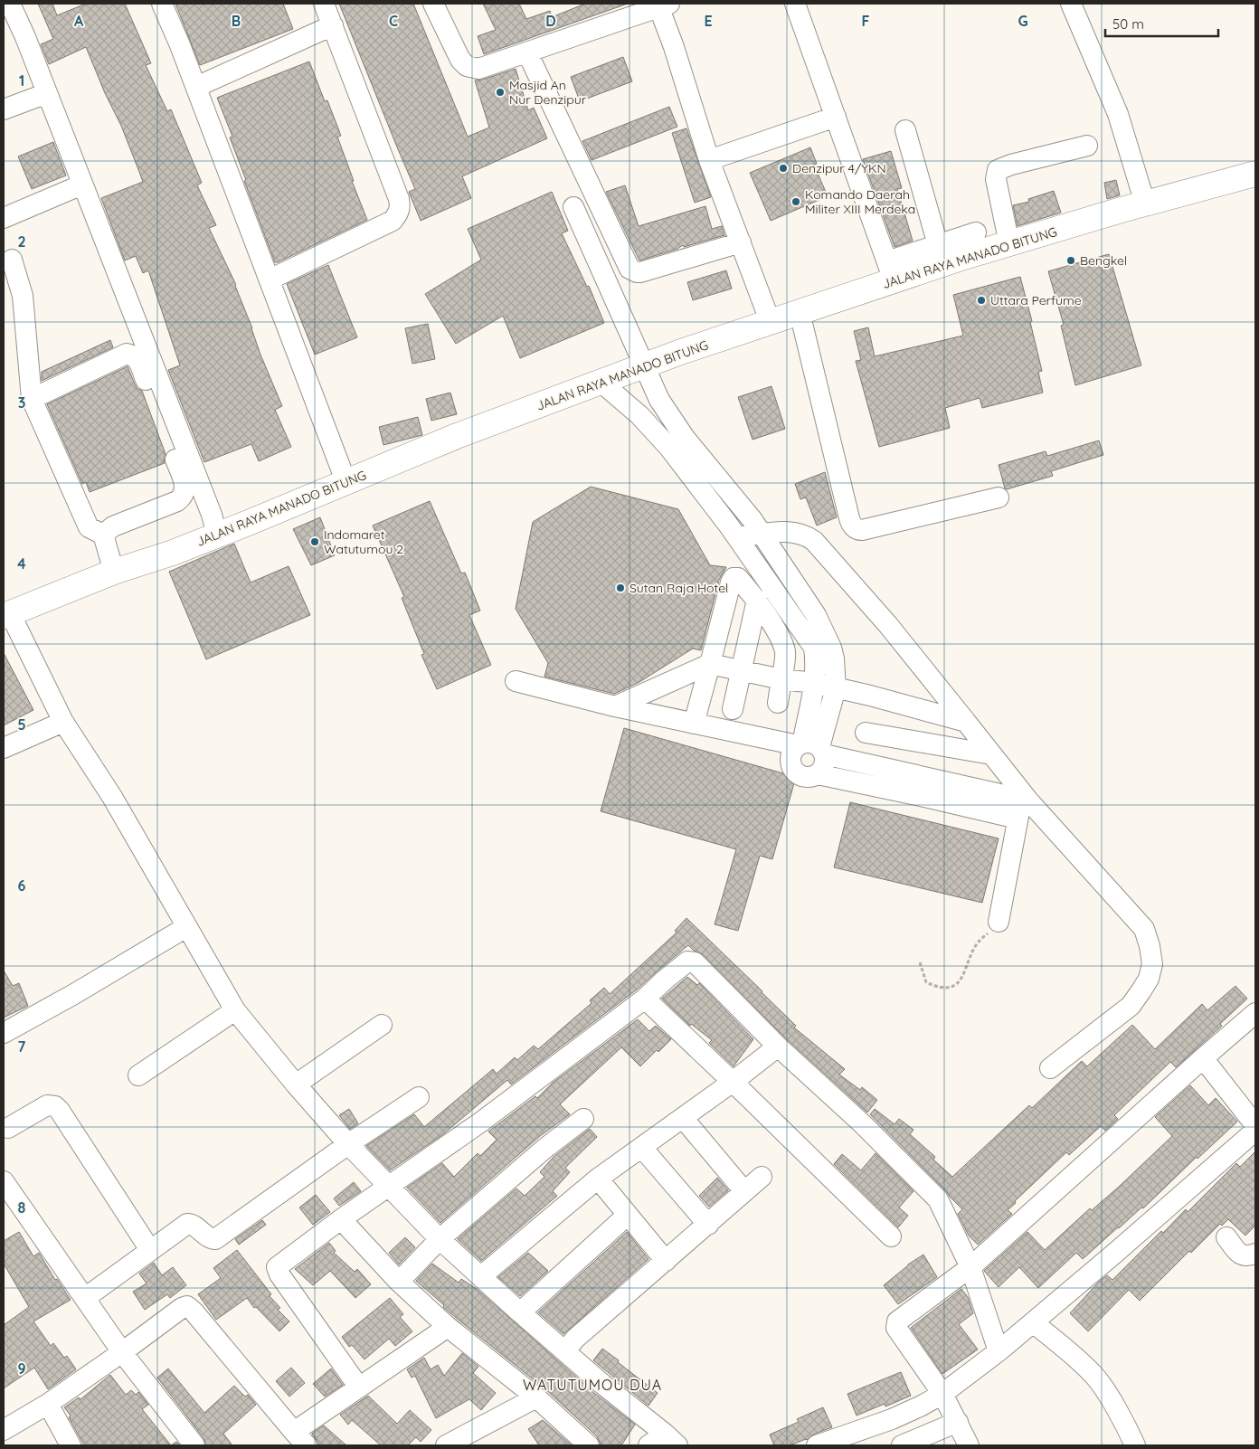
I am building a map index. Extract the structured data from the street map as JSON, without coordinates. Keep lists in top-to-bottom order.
{
  "streets": {
    "highway": ["JALAN RAYA MANADO BITUNG"]
  },
  "districts": ["WATUTUMOU DUA"],
  "places": [
    "Masjid An Nur Denzipur",
    "Denzipur 4/YKN",
    "Komando Daerah Militer XIII Merdeka",
    "Bengkel",
    "Uttara Perfume",
    "Indomaret Watutumou 2",
    "Sutan Raja Hotel"
  ],
  "scale_bar": "50 m",
  "grid": {
    "columns": [
      "A",
      "B",
      "C",
      "D",
      "E",
      "F",
      "G"
    ],
    "rows": [
      "1",
      "2",
      "3",
      "4",
      "5",
      "6",
      "7",
      "8",
      "9"
    ]
  }
}
